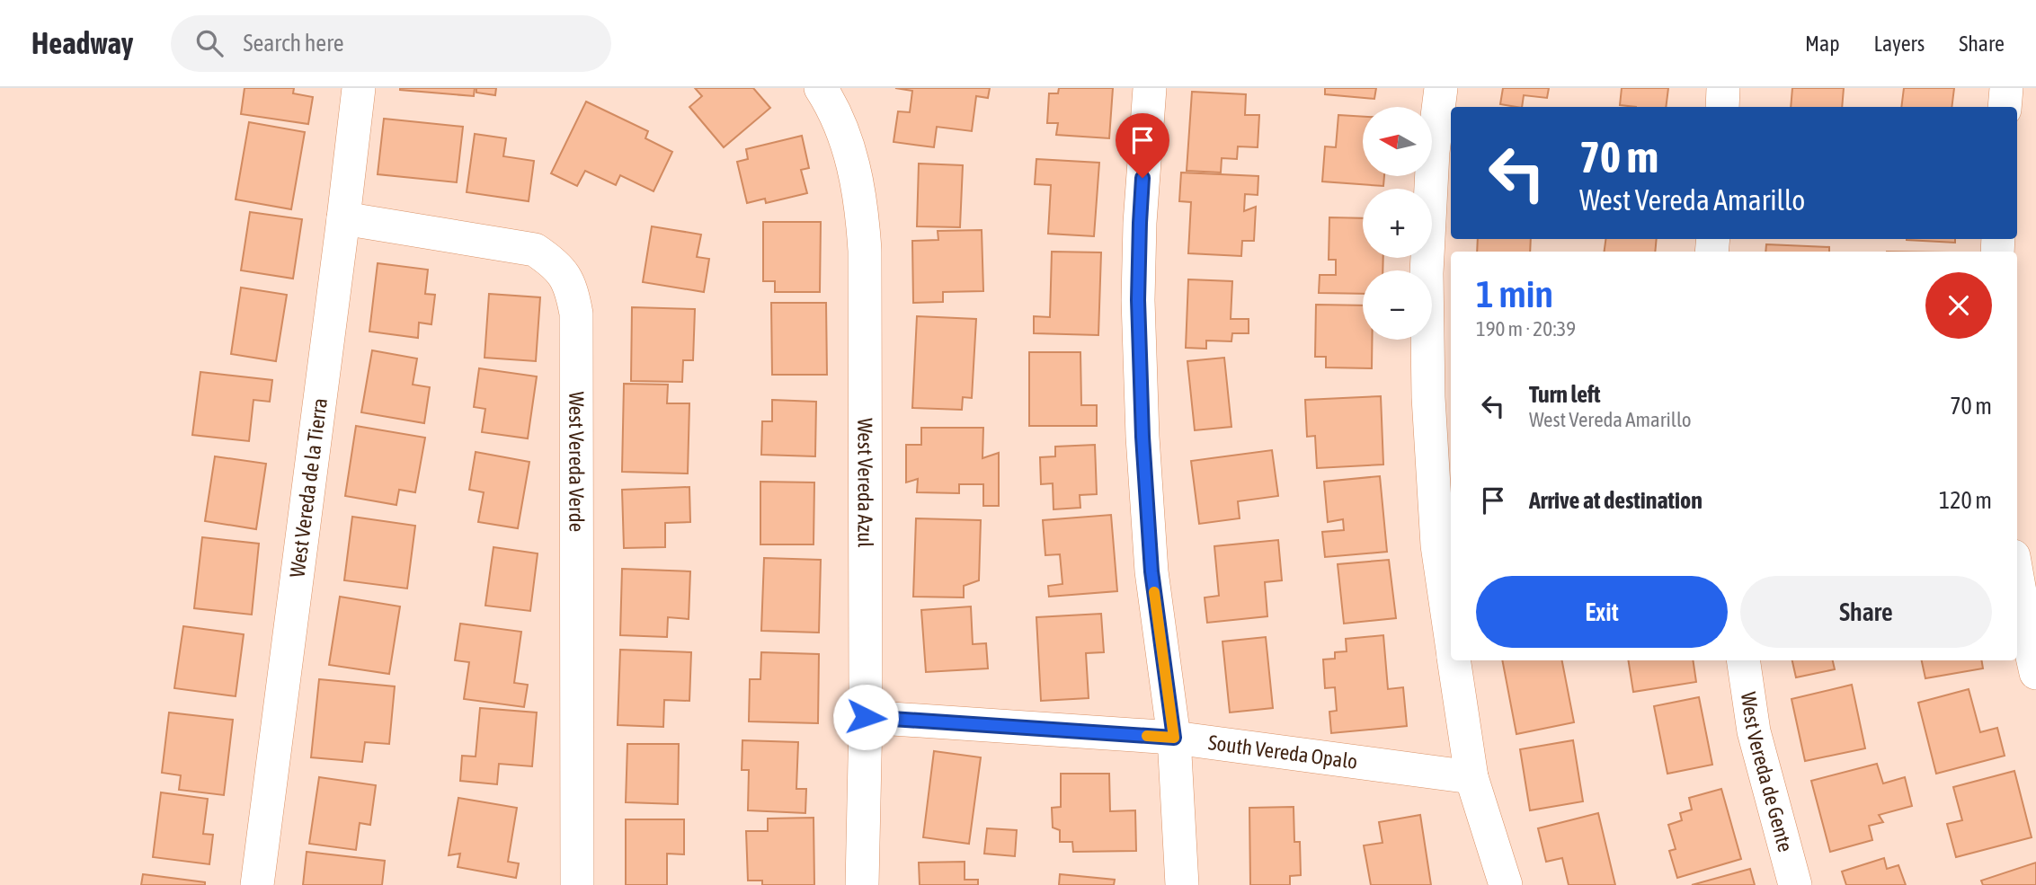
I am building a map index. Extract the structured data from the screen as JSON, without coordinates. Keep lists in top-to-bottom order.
{
  "streets": {
    "street": [
      "West Vereda Verde",
      "West Vereda Azul",
      "West Vereda de la Tierra",
      "South Vereda Opalo",
      "West Vereda de Gente"
    ]
  },
  "crossings": [
    ["West Vereda Verde", "West Vereda de la Tierra"],
    ["West Vereda Azul", "South Vereda Opalo"]
  ],
  "north": "left",
  "page": {
    "header": "Headway",
    "search": "Search here",
    "nav": ["Map", "Layers", "Share"],
    "map_buttons": ["+", "−"],
    "turn": ["70 m", "West Vereda Amarillo"],
    "heading": ["1 min", "190 m · 20:39"],
    "list": [
      {
        "name": "Turn left",
        "note": "West Vereda Amarillo",
        "value": "70 m"
      },
      {
        "name": "Arrive at destination",
        "value": "120 m"
      }
    ],
    "buttons": ["Exit", "Share"]
  }
}
